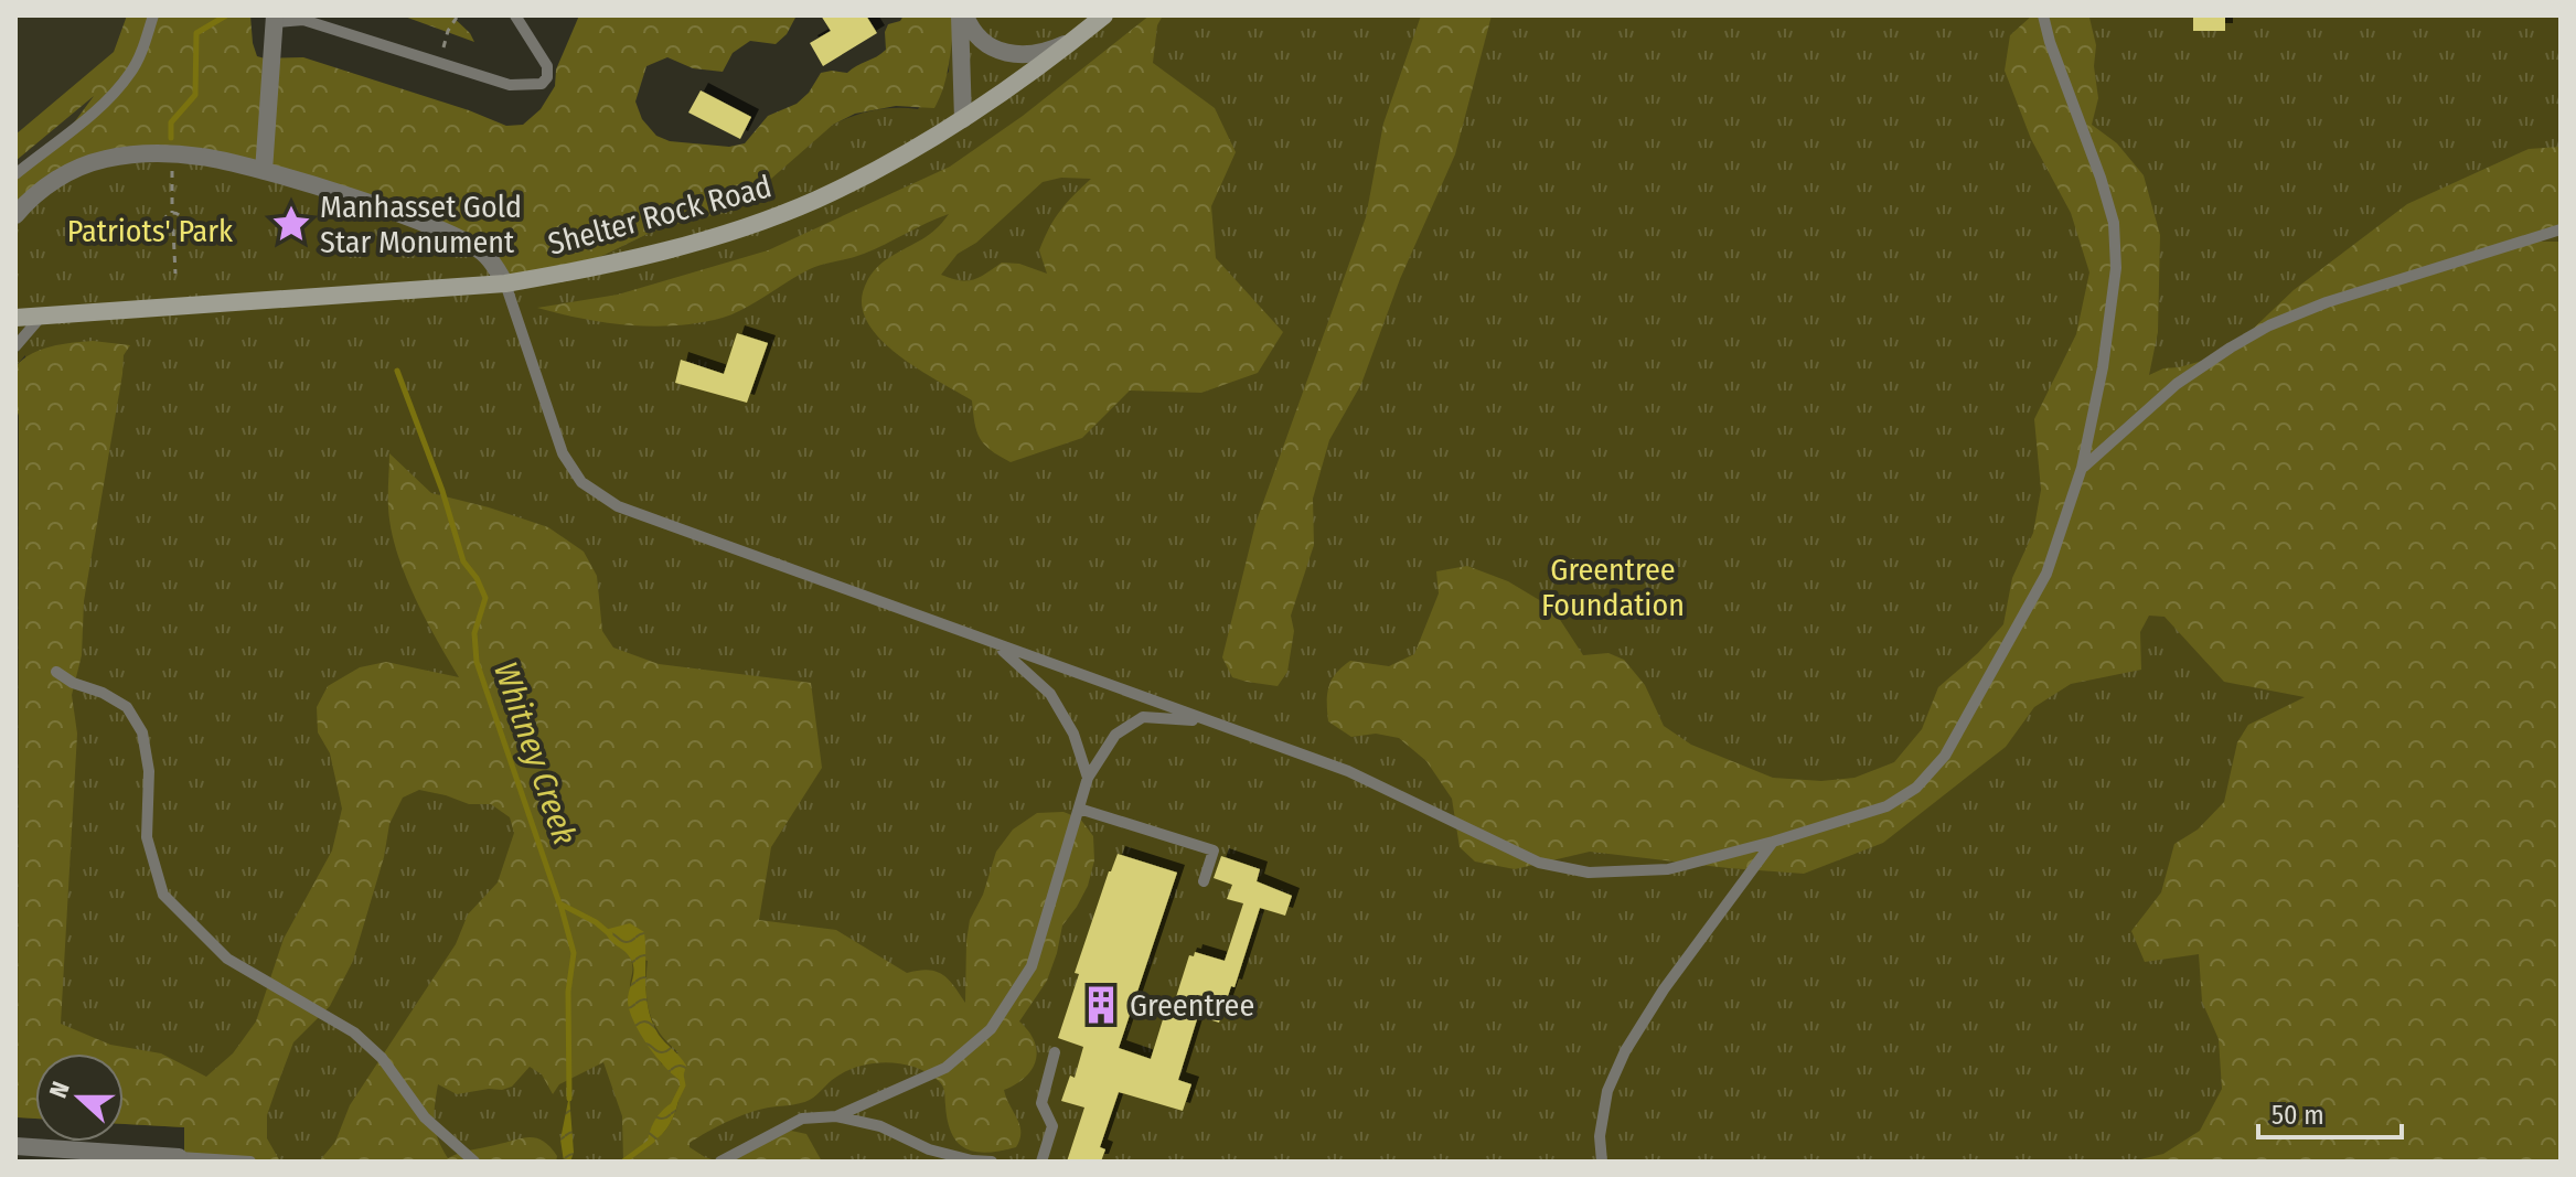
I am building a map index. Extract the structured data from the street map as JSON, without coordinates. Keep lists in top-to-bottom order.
{
  "streets": {
    "main road": ["Shelter Rock Road"]
  },
  "water": ["Whitney Creek"],
  "parks": ["Patriots' Park", "Greentree Foundation"],
  "places": {
    "place": ["Manhasset Gold Star Monument"],
    "building": ["Greentree"]
  },
  "scale_bar": "50 m",
  "north": "left"
}
